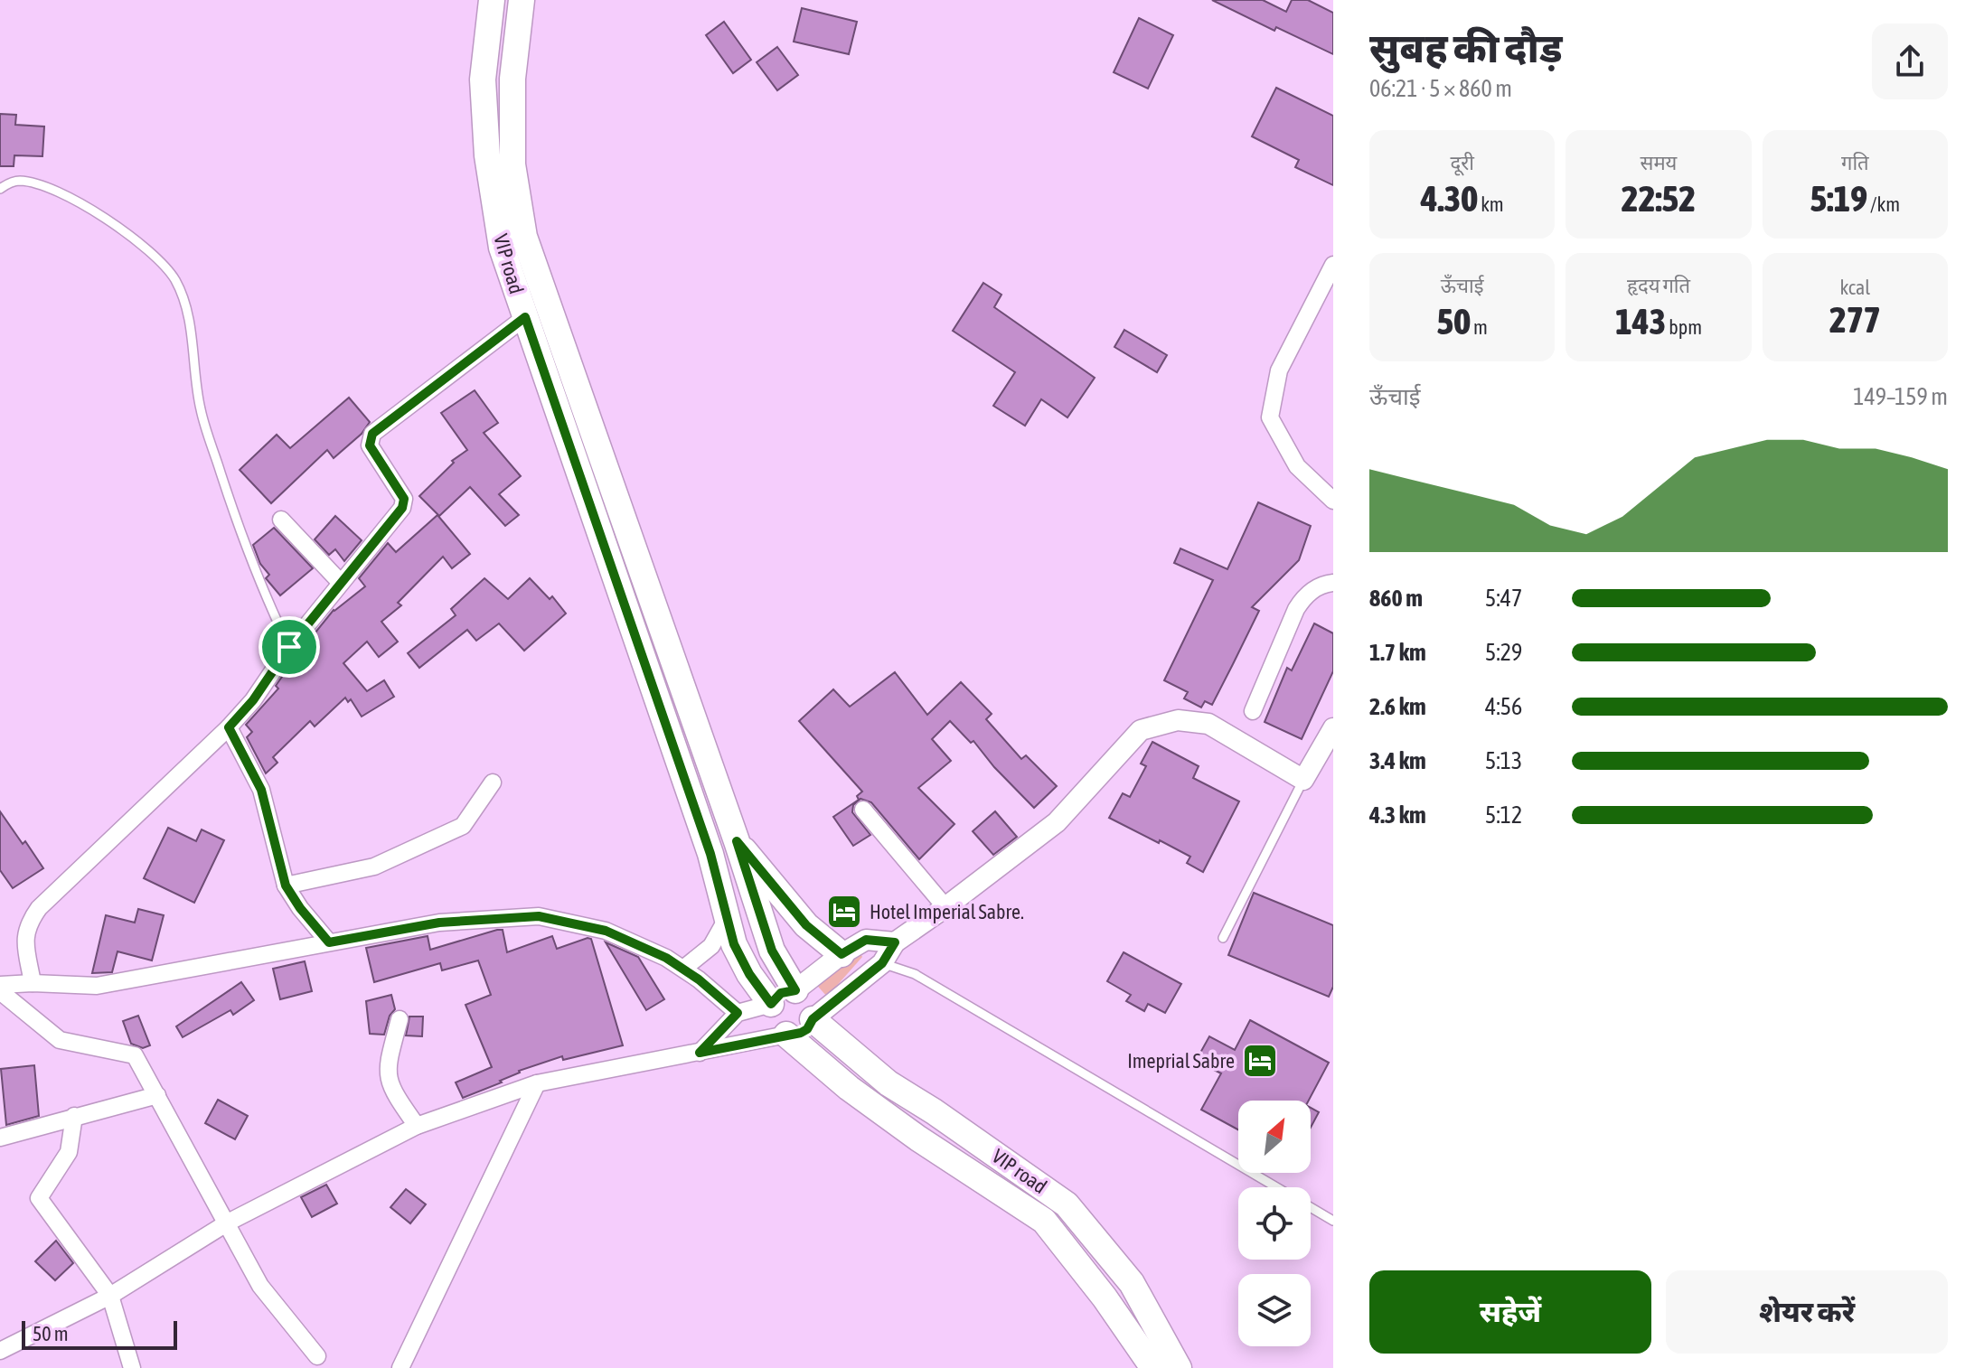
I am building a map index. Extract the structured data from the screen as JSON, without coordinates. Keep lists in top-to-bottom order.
{
  "streets": {
    "main road": ["VIP road"]
  },
  "places": {
    "hotel": ["Hotel Imperial Sabre.", "Imeprial Sabre"]
  },
  "scale_bar": "50 m",
  "north": "top right",
  "page": {
    "heading": ["सुबह की दौड़", "06:21 · 5 × 860 m"],
    "stats": [
      ["दूरी", "4.30 km"],
      ["समय", "22:52"],
      ["गति", "5:19 /km"],
      ["ऊँचाई", "50 m"],
      ["हृदय गति", "143 bpm"],
      ["kcal", "277"]
    ],
    "chart": ["ऊँचाई", "149–159 m"],
    "list": [
      {
        "name": "860 m",
        "note": "5:47"
      },
      {
        "name": "1.7 km",
        "note": "5:29"
      },
      {
        "name": "2.6 km",
        "note": "4:56"
      },
      {
        "name": "3.4 km",
        "note": "5:13"
      },
      {
        "name": "4.3 km",
        "note": "5:12"
      }
    ],
    "buttons": ["सहेजें", "शेयर करें"],
    "scale": "50 m"
  }
}
